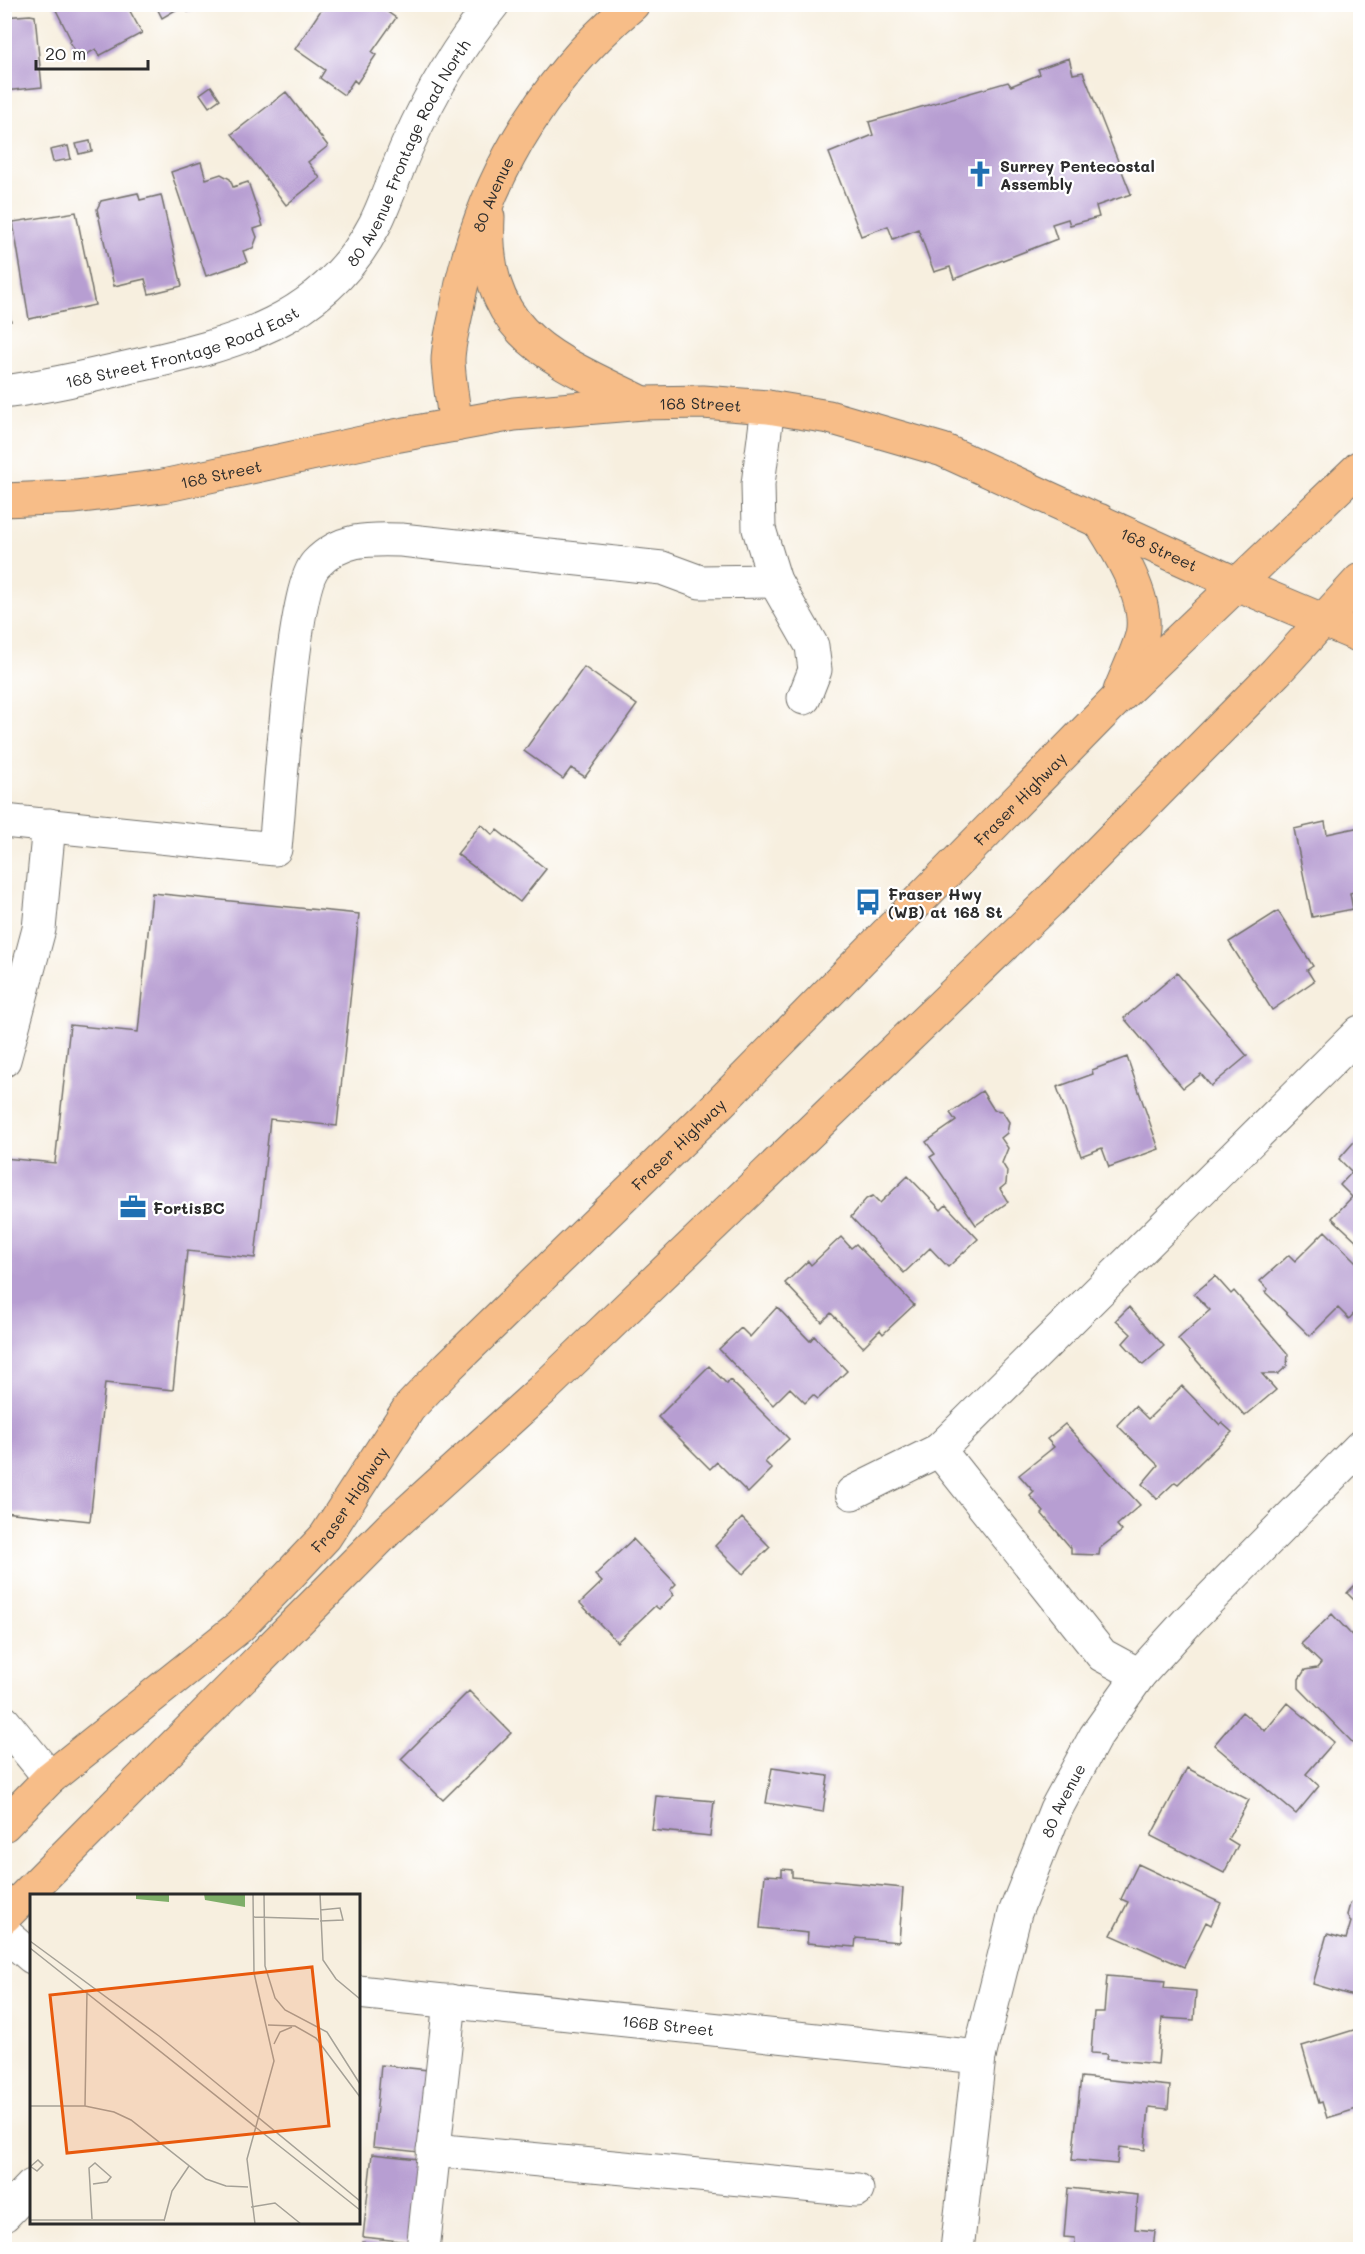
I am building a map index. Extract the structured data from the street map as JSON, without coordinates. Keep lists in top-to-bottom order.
{
  "streets": {
    "main road": ["80 Avenue", "168 Street", "Fraser Highway"],
    "street": ["80 Avenue Frontage Road North", "168 Street Frontage Road East", "166B Street"]
  },
  "crossings": [
    ["80 Avenue Frontage Road North", "168 Street Frontage Road East"],
    ["80 Avenue", "168 Street"],
    ["80 Avenue", "166B Street"],
    ["168 Street", "Fraser Highway"]
  ],
  "places": {
    "church": ["Surrey Pentecostal Assembly"],
    "bus stop": ["Fraser Hwy (WB) at 168 St"],
    "office": ["FortisBC"]
  },
  "scale_bar": "20 m"
}
